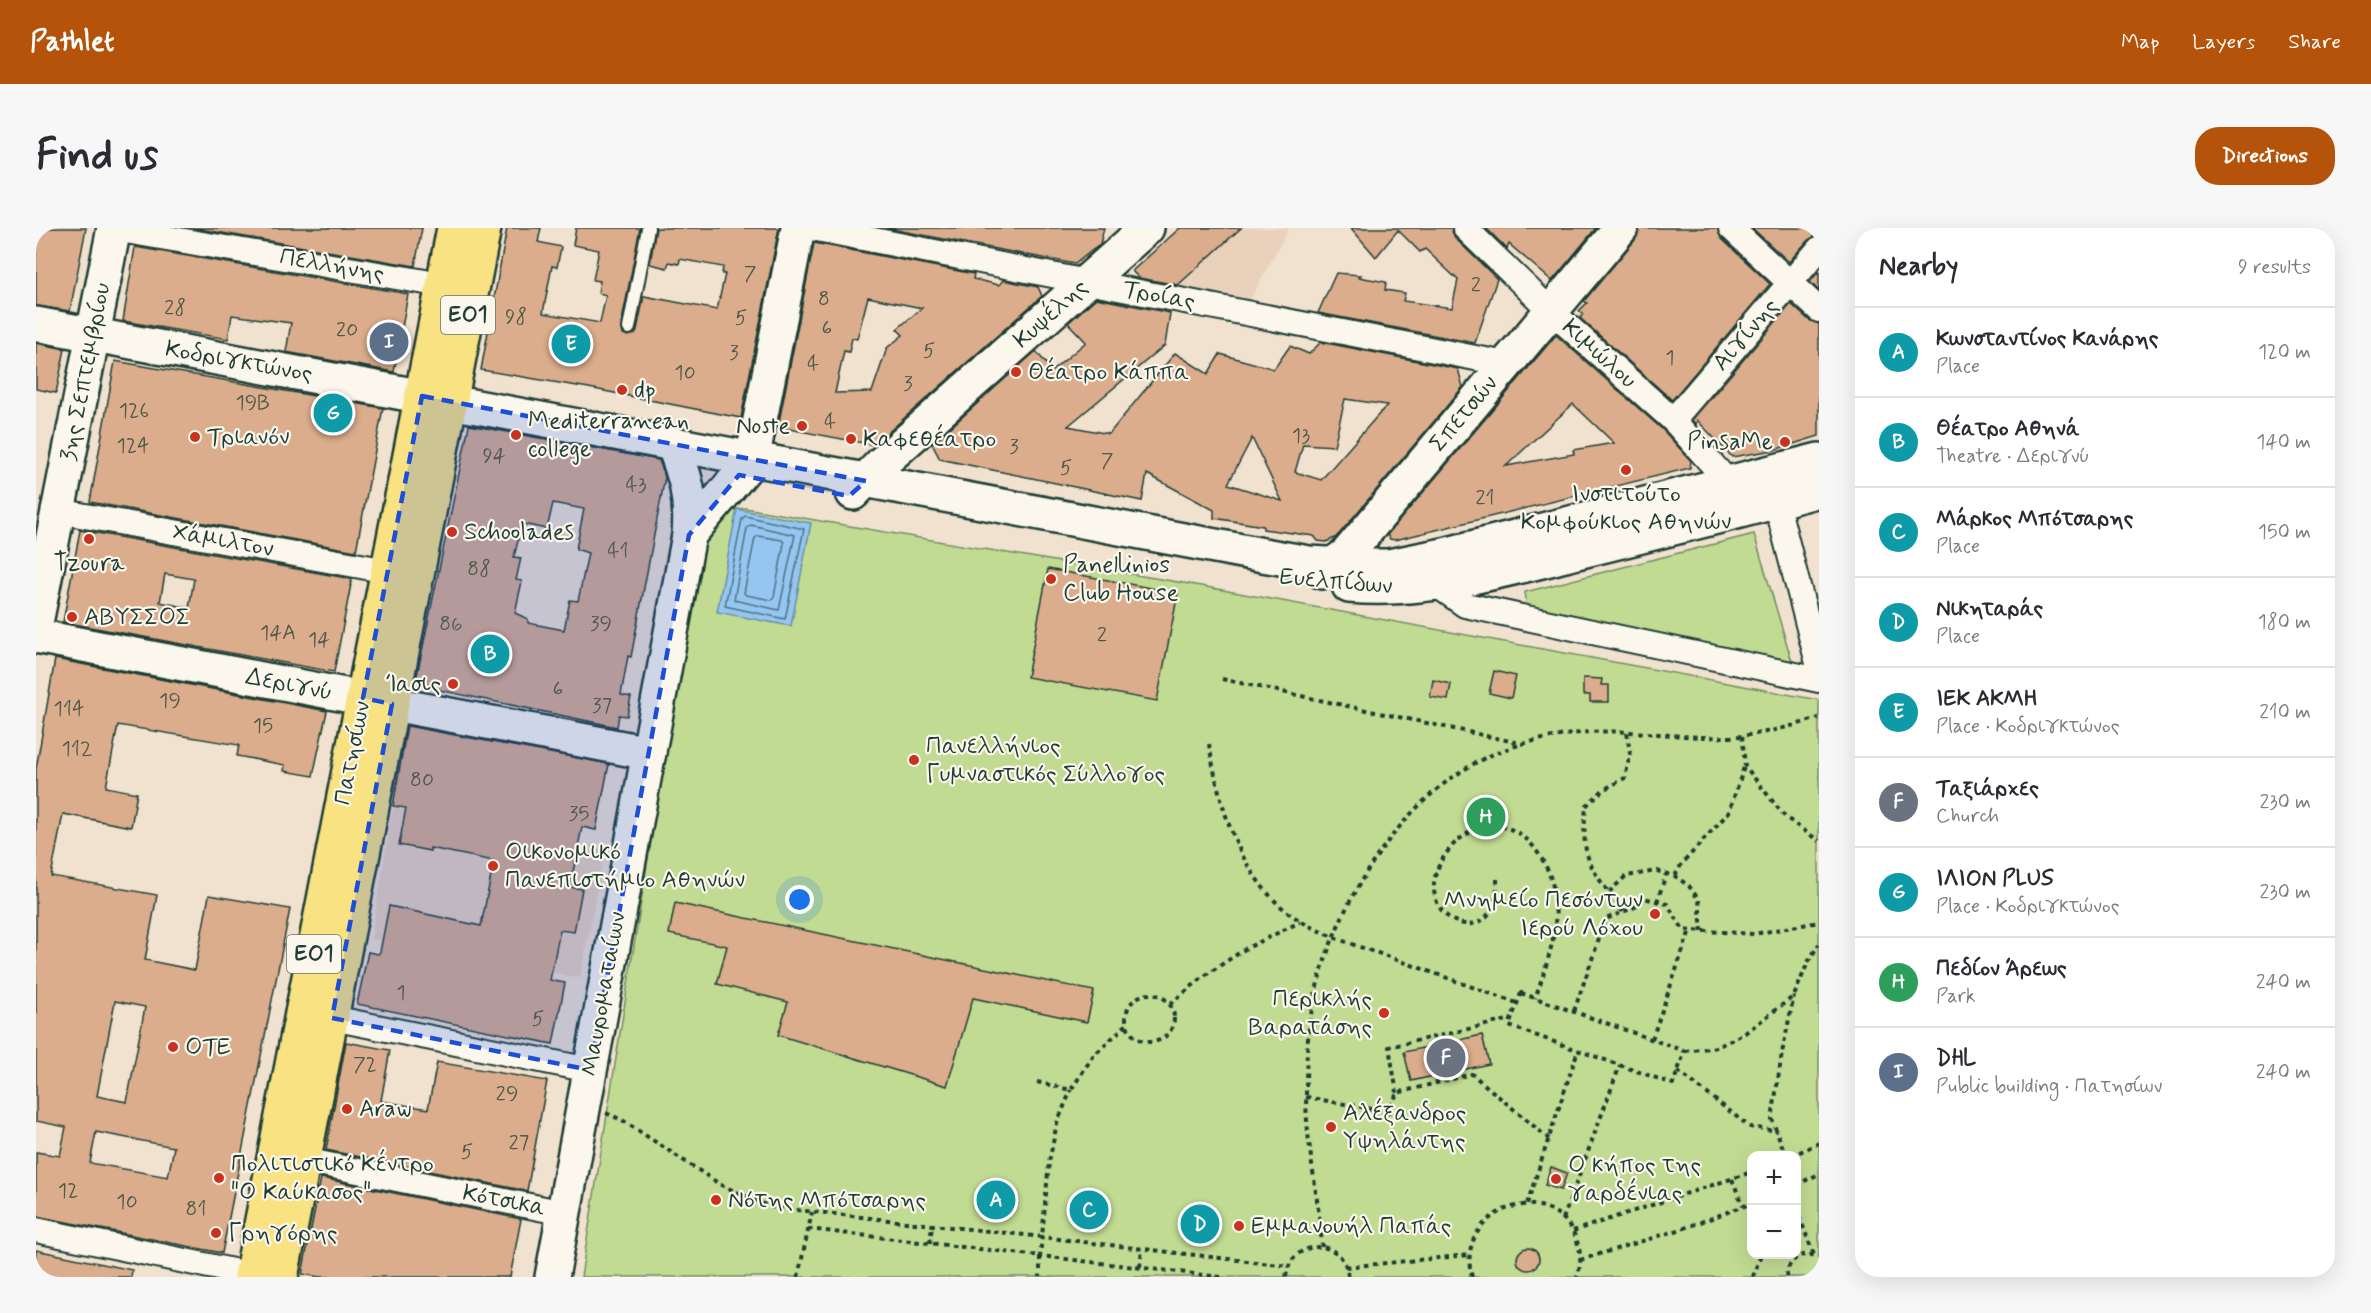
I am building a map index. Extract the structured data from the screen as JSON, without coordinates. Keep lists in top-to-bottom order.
{
  "streets": {
    "main road": [
      "Κυψέλης",
      "ΕΟ1",
      "Κοδριγκτώνος",
      "3ης Σεπτεμβρίου",
      "Σπετσών",
      "Ευελπίδων",
      "Δεριγνύ",
      "Πατησίων",
      "Μαυροματαίων"
    ],
    "street": [
      "Πελλήνης",
      "Τροίας",
      "Αιγίνης",
      "Κιμώλου",
      "Χάμιλτον",
      "Κότσικα"
    ]
  },
  "crossings": [
    ["Πελλήνης", "3ης Σεπτεμβρίου"],
    ["Πελλήνης", "Πατησίων"],
    ["Τροίας", "Κυψέλης"],
    ["Τροίας", "Σπετσών"],
    ["Κυψέλης", "Κοδριγκτώνος"],
    ["Κυψέλης", "Ευελπίδων"],
    ["Αιγίνης", "Κιμώλου"],
    ["Κιμώλου", "Σπετσών"],
    ["Κιμώλου", "Ευελπίδων"],
    ["Κοδριγκτώνος", "3ης Σεπτεμβρίου"],
    ["Κοδριγκτώνος", "Ευελπίδων"],
    ["Κοδριγκτώνος", "Πατησίων"],
    ["Κοδριγκτώνος", "Μαυροματαίων"],
    ["3ης Σεπτεμβρίου", "Χάμιλτον"],
    ["Σπετσών", "Ευελπίδων"],
    ["Χάμιλτον", "Πατησίων"],
    ["Δεριγνύ", "Πατησίων"],
    ["Δεριγνύ", "Μαυροματαίων"],
    ["Πατησίων", "Κότσικα"],
    ["Μαυροματαίων", "Κότσικα"]
  ],
  "places": [
    "Θέατρο Κάππα",
    "dp",
    "Noste",
    "Mediterranean college",
    "Τριανόν",
    "Καφεθέατρο",
    "PinsaMe",
    "Ινστιτούτο Κομφούκιος Αθηνών",
    "Schoolades",
    "Tzoura",
    "Panellinios Club House",
    "ΑΒΥΣΣΟΣ",
    "Ίασις",
    "Πανελλήνιος Γυμναστικός Σύλλογος",
    "Οικονομικό Πανεπιστήμιο Αθηνών",
    "Μνημείο Πεσόντων Ιερού Λόχου",
    "Περικλής Βαρατάσης",
    "ΟΤΕ",
    "Araw",
    "Αλέξανδρος Υψηλάντης",
    "Πολιτιστικό Κέντρο \"Ο Καύκασος\"",
    "Ο κήπος της γαρδένιας",
    "Νότης Μπότσαρης",
    "Εμμανουήλ Παπάς",
    "Γρηγόρης"
  ],
  "house_numbers": [
    "7",
    "2",
    "8",
    "28",
    "98",
    "5",
    "6",
    "20",
    "5",
    "3",
    "1",
    "4",
    "10",
    "3",
    "19Β",
    "126",
    "4",
    "13",
    "124",
    "3",
    "94",
    "7",
    "5",
    "43",
    "21",
    "41",
    "88",
    "86",
    "39",
    "14Α",
    "2",
    "14",
    "6",
    "19",
    "37",
    "114",
    "15",
    "112",
    "80",
    "35",
    "1",
    "5",
    "72",
    "29",
    "27",
    "5",
    "12",
    "10",
    "81"
  ],
  "page": {
    "header": "Pathlet",
    "nav": ["Map", "Layers", "Share"],
    "buttons": "Directions",
    "title": "Find us",
    "heading": ["Nearby", "9 results"],
    "list": [
      {
        "mark": "A",
        "name": "Κωνσταντίνος Κανάρης",
        "note": "Place",
        "value": "120 m"
      },
      {
        "mark": "B",
        "name": "Θέατρο Αθηνά",
        "note": "Theatre · Δεριγνύ",
        "value": "140 m"
      },
      {
        "mark": "C",
        "name": "Μάρκος Μπότσαρης",
        "note": "Place",
        "value": "150 m"
      },
      {
        "mark": "D",
        "name": "Νικηταράς",
        "note": "Place",
        "value": "180 m"
      },
      {
        "mark": "E",
        "name": "ΙΕΚ ΑΚΜΗ",
        "note": "Place · Κοδριγκτώνος",
        "value": "210 m"
      },
      {
        "mark": "F",
        "name": "Ταξιάρχες",
        "note": "Church",
        "value": "230 m"
      },
      {
        "mark": "G",
        "name": "ΙΛΙΟΝ PLUS",
        "note": "Place · Κοδριγκτώνος",
        "value": "230 m"
      },
      {
        "mark": "H",
        "name": "Πεδίον Άρεως",
        "note": "Park",
        "value": "240 m"
      },
      {
        "mark": "I",
        "name": "DHL",
        "note": "Public building · Πατησίων",
        "value": "240 m"
      }
    ],
    "pins": [
      "I",
      "E",
      "G",
      "B",
      "H",
      "F",
      "A",
      "C",
      "D"
    ],
    "map_buttons": ["+", "−"]
  }
}
